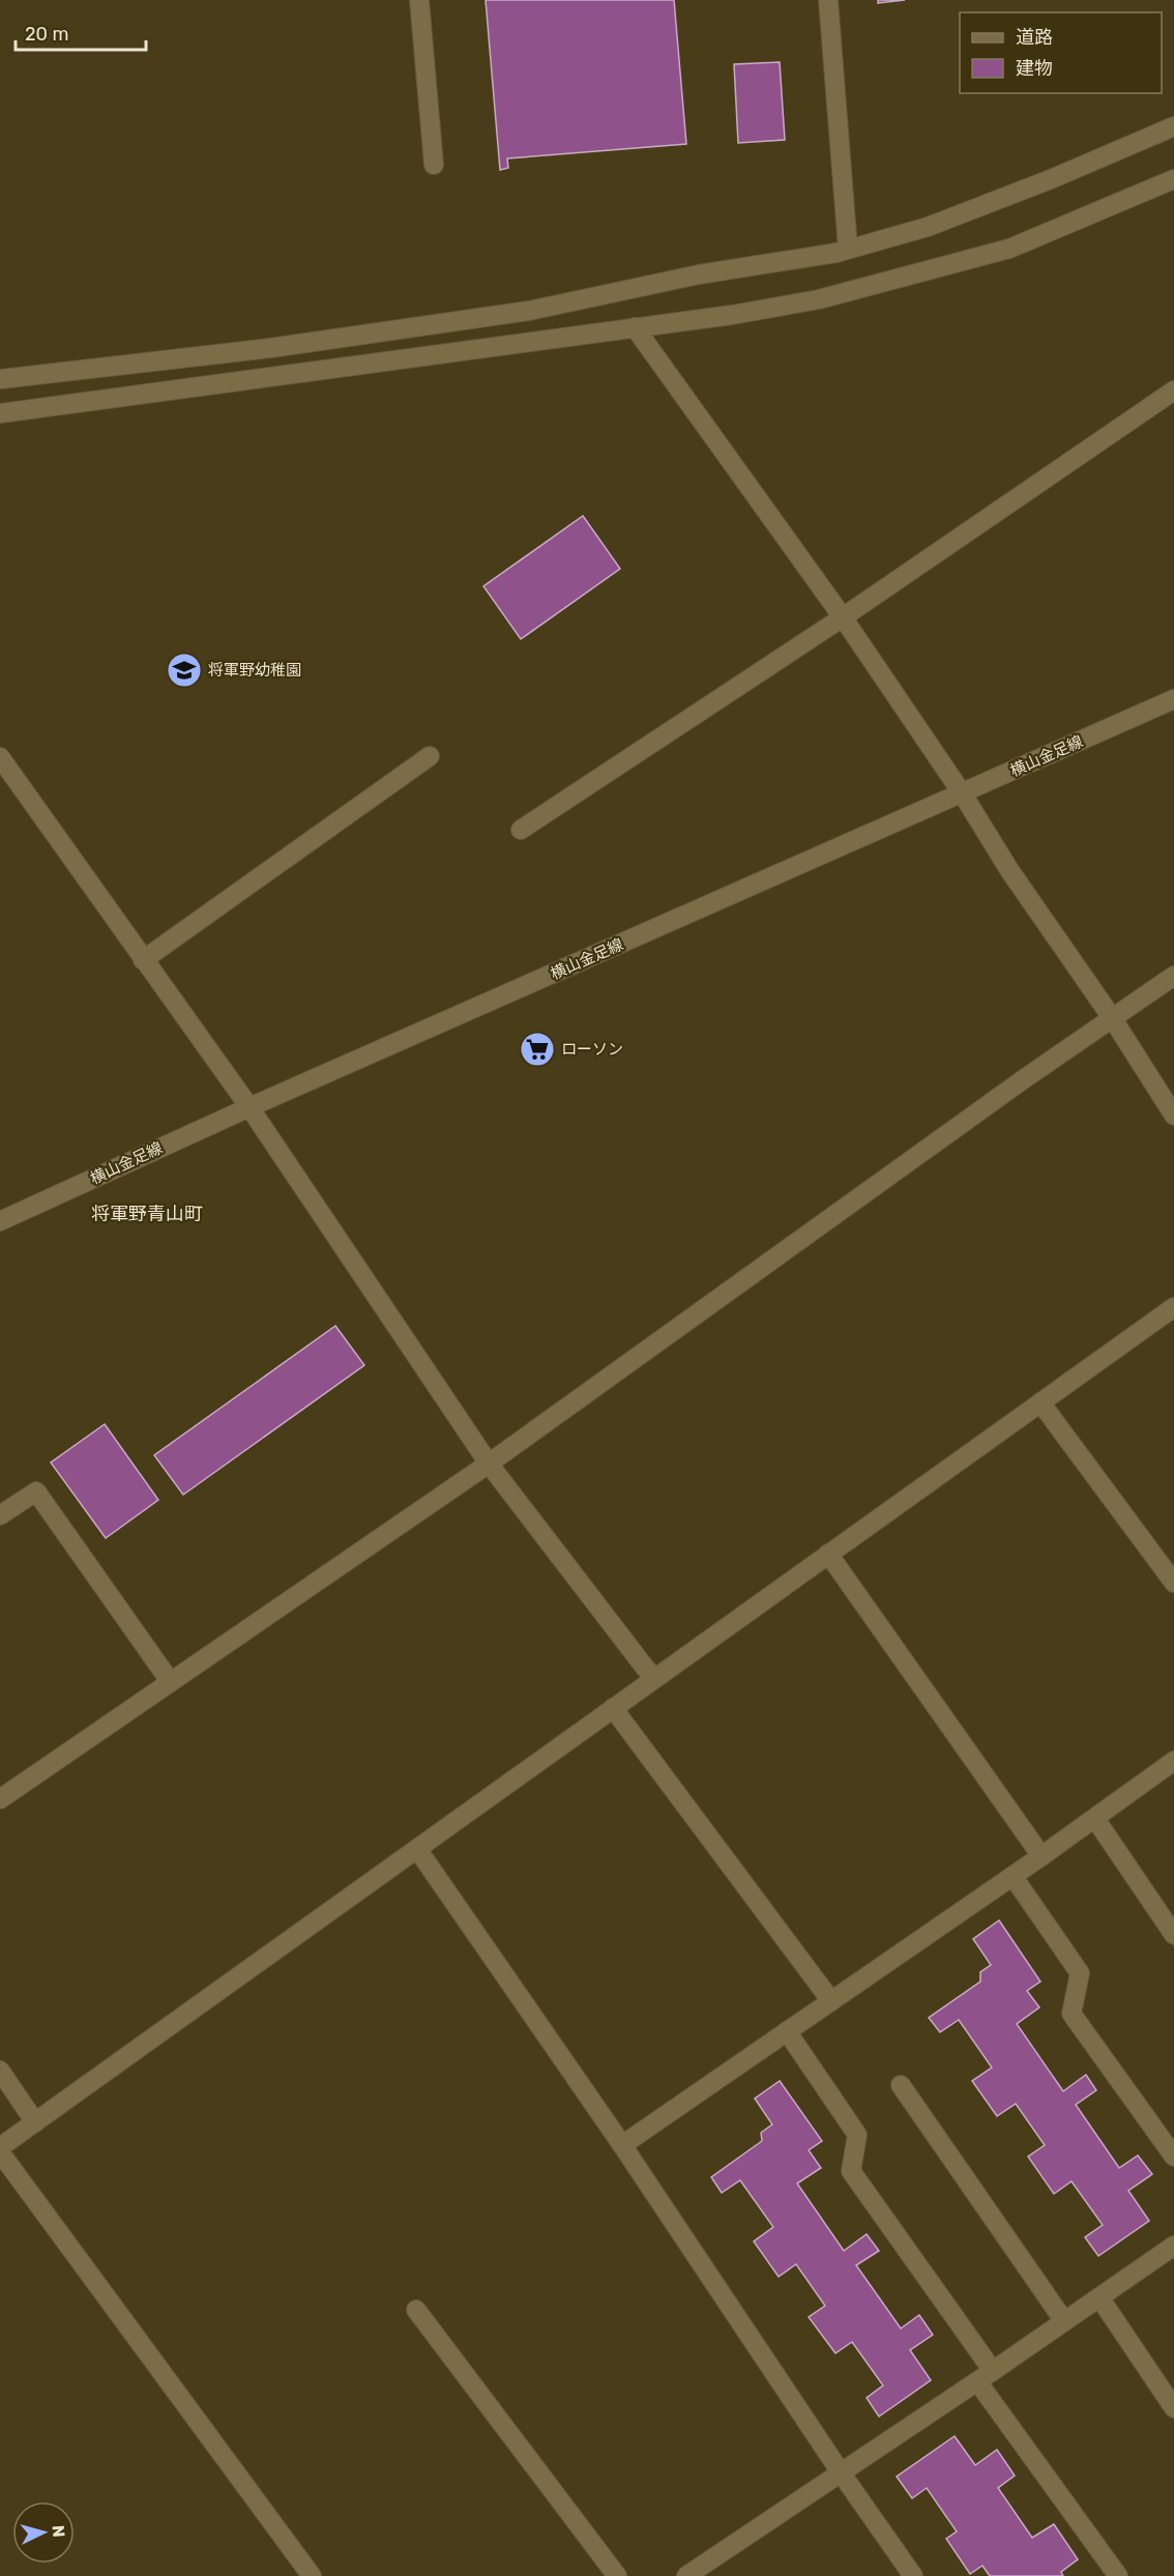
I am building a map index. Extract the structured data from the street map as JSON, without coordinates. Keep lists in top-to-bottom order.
{
  "streets": {
    "street": ["横山金足線"]
  },
  "districts": ["将軍野青山町"],
  "places": {
    "school or university": ["将軍野幼稚園"],
    "supermarket": ["ローソン"]
  },
  "legend": ["道路", "建物"],
  "scale_bar": "20 m",
  "north": "right"
}
